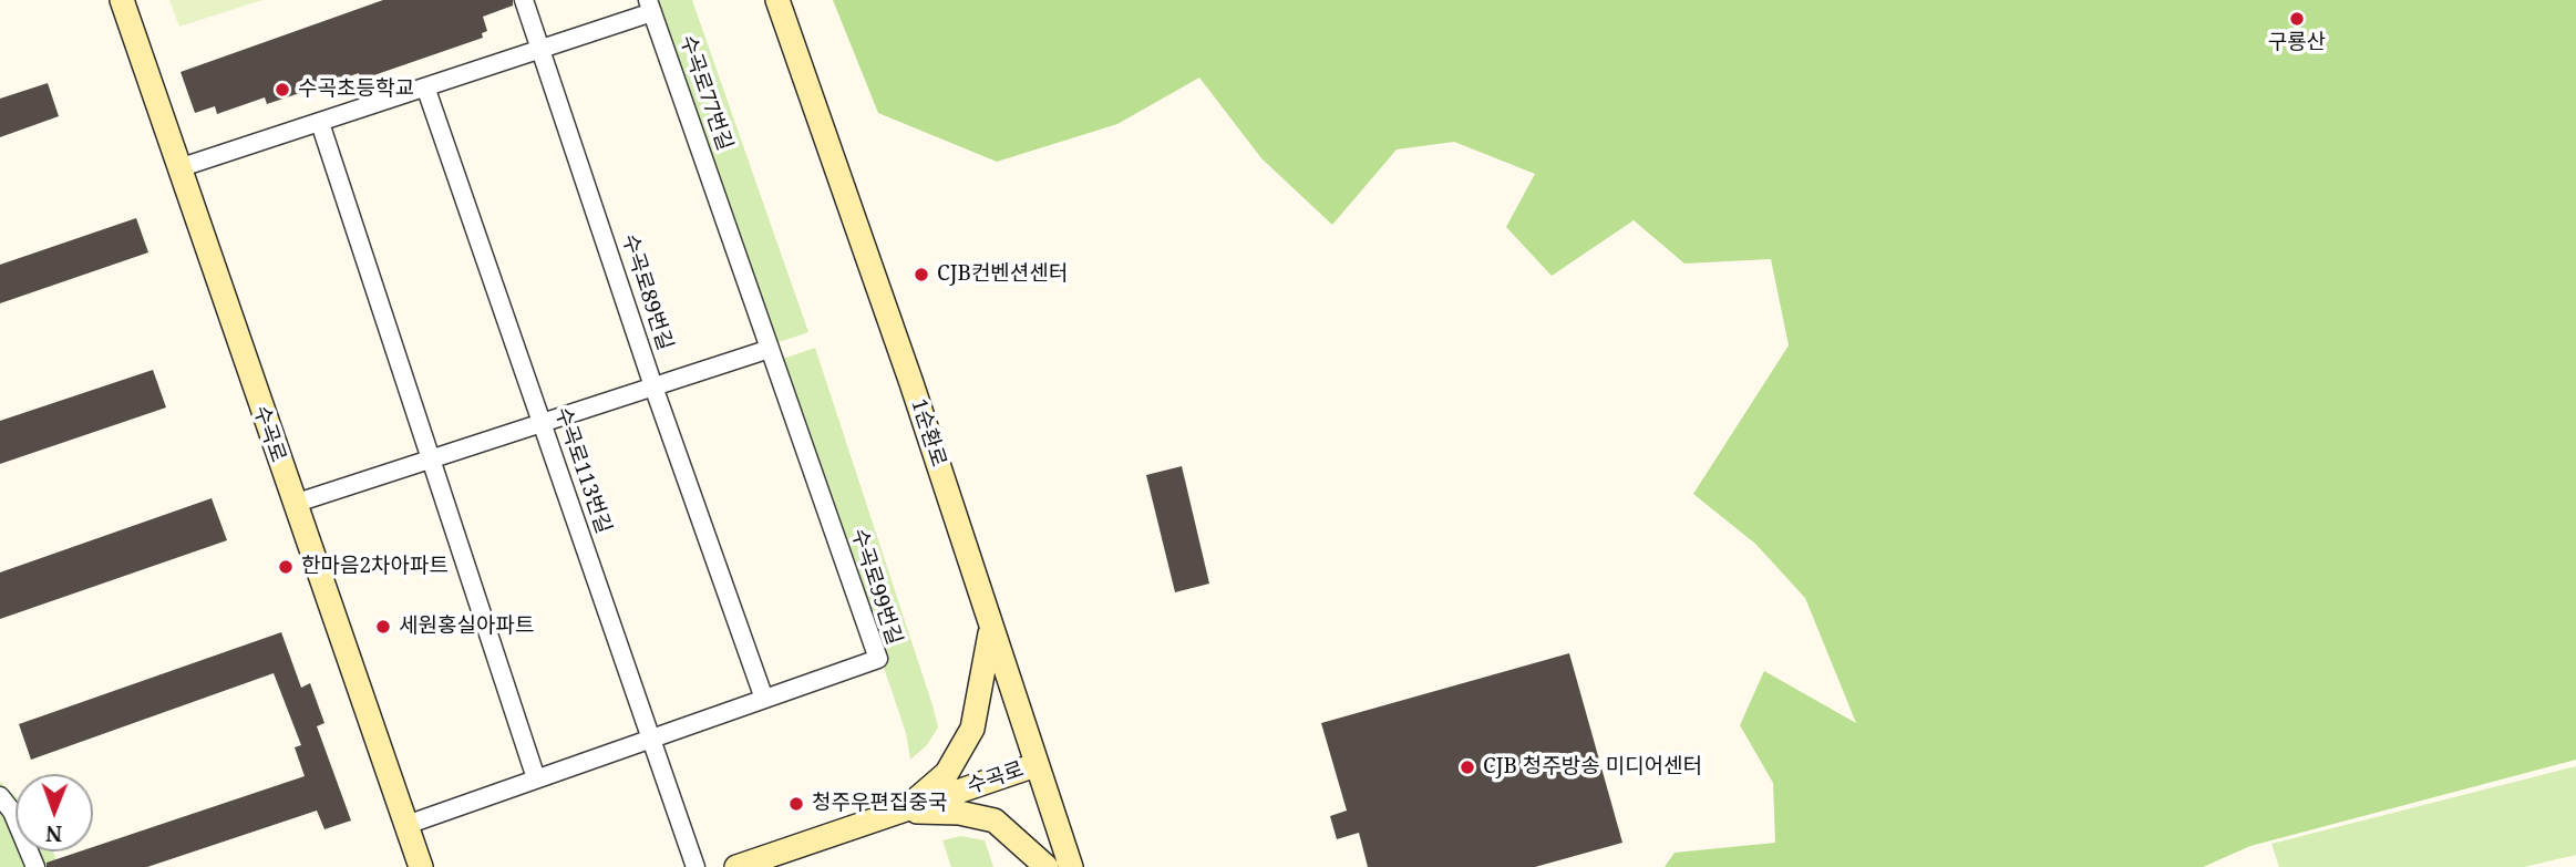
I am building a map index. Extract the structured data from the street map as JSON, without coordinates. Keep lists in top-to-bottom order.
{
  "streets": {
    "street": [
      "수곡로77번길",
      "수곡로89번길",
      "1순환로",
      "수곡로",
      "수곡로113번길",
      "수곡로99번길"
    ]
  },
  "crossings": [
    ["수곡로77번길", "수곡로89번길"],
    ["수곡로77번길", "수곡로"],
    ["수곡로77번길", "수곡로113번길"],
    ["수곡로77번길", "수곡로99번길"],
    ["수곡로89번길", "수곡로"],
    ["수곡로89번길", "수곡로113번길"],
    ["수곡로89번길", "수곡로99번길"],
    ["1순환로", "수곡로"],
    ["수곡로", "수곡로99번길"],
    ["수곡로113번길", "수곡로99번길"]
  ],
  "places": [
    "구룡산",
    "수곡초등학교",
    "CJB컨벤션센터",
    "한마음2차아파트",
    "세원홍실아파트",
    "CJB 청주방송 미디어센터",
    "청주우편집중국"
  ],
  "north": "bottom"
}
